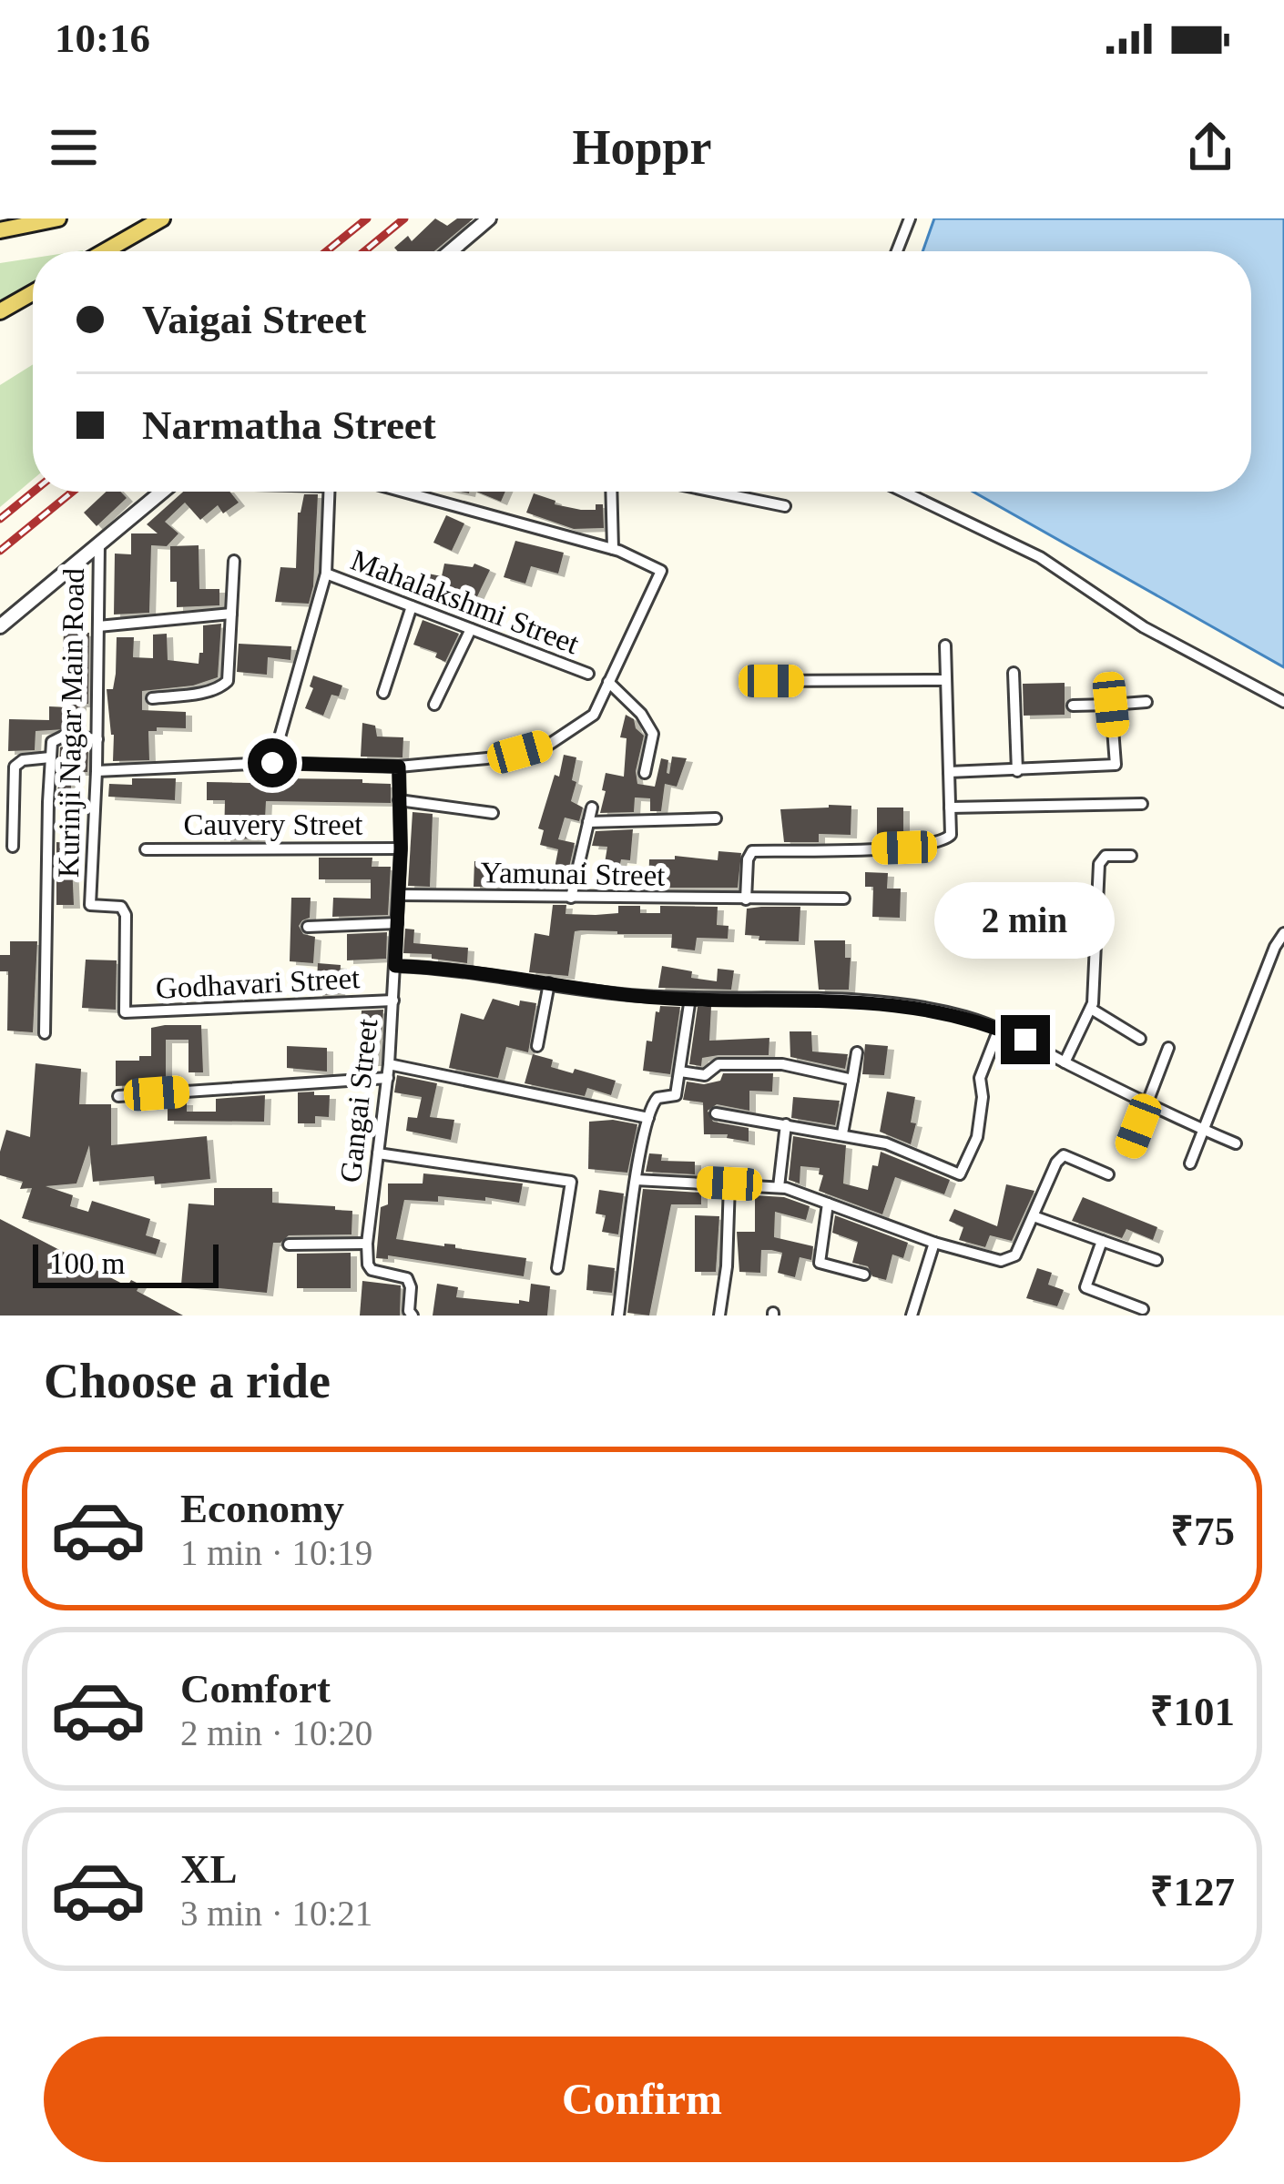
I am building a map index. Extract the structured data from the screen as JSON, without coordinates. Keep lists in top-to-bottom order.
{
  "streets": {
    "street": [
      "Mahalakshmi Street",
      "Kurinji Nagar Main Road",
      "Cauvery Street",
      "Yamunai Street",
      "Godhavari Street",
      "Gangai Street"
    ]
  },
  "crossings": [
    ["Kurinji Nagar Main Road", "Godhavari Street"],
    ["Cauvery Street", "Gangai Street"],
    ["Yamunai Street", "Gangai Street"],
    ["Godhavari Street", "Gangai Street"]
  ],
  "scale_bar": "100 m",
  "page": {
    "status": "10:16",
    "header": "Hoppr",
    "banner": ["Vaigai Street", "Narmatha Street"],
    "bubble": "2 min",
    "scale": "100 m",
    "heading": "Choose a ride",
    "list": [
      {
        "name": "Economy",
        "note": "1 min · 10:19",
        "value": "₹75"
      },
      {
        "name": "Comfort",
        "note": "2 min · 10:20",
        "value": "₹101"
      },
      {
        "name": "XL",
        "note": "3 min · 10:21",
        "value": "₹127"
      }
    ],
    "buttons": "Confirm"
  }
}
